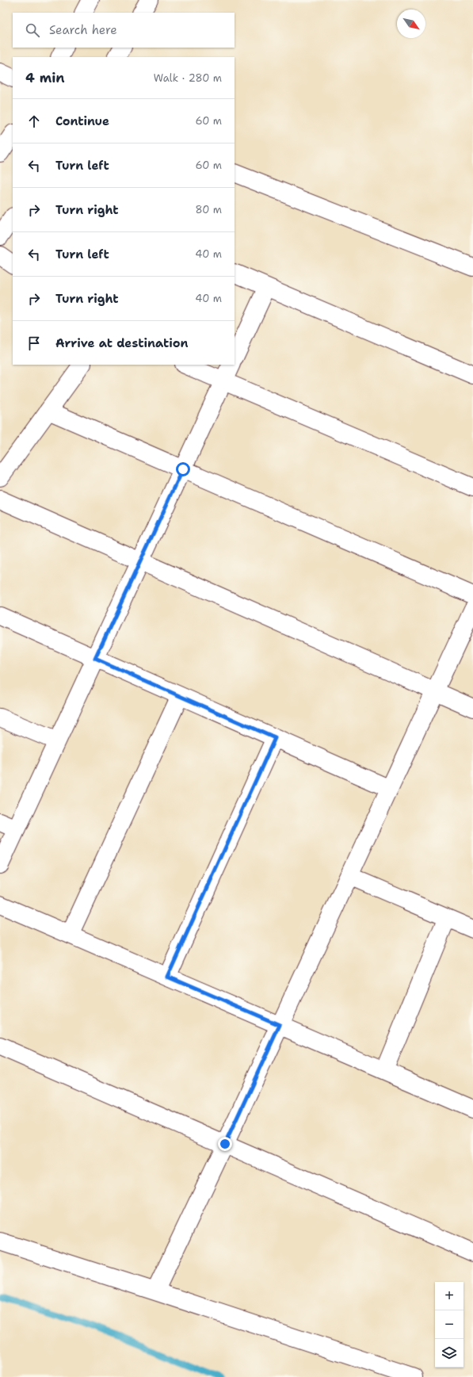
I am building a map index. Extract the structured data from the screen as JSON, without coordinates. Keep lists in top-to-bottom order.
{
  "north": "bottom right",
  "page": {
    "search": "Search here",
    "heading": ["4 min", "Walk · 280 m"],
    "list": [
      ["Continue", "60 m"],
      ["Turn left", "60 m"],
      ["Turn right", "80 m"],
      ["Turn left", "40 m"],
      ["Turn right", "40 m"],
      "Arrive at destination"
    ],
    "map_buttons": ["+", "−"]
  }
}
